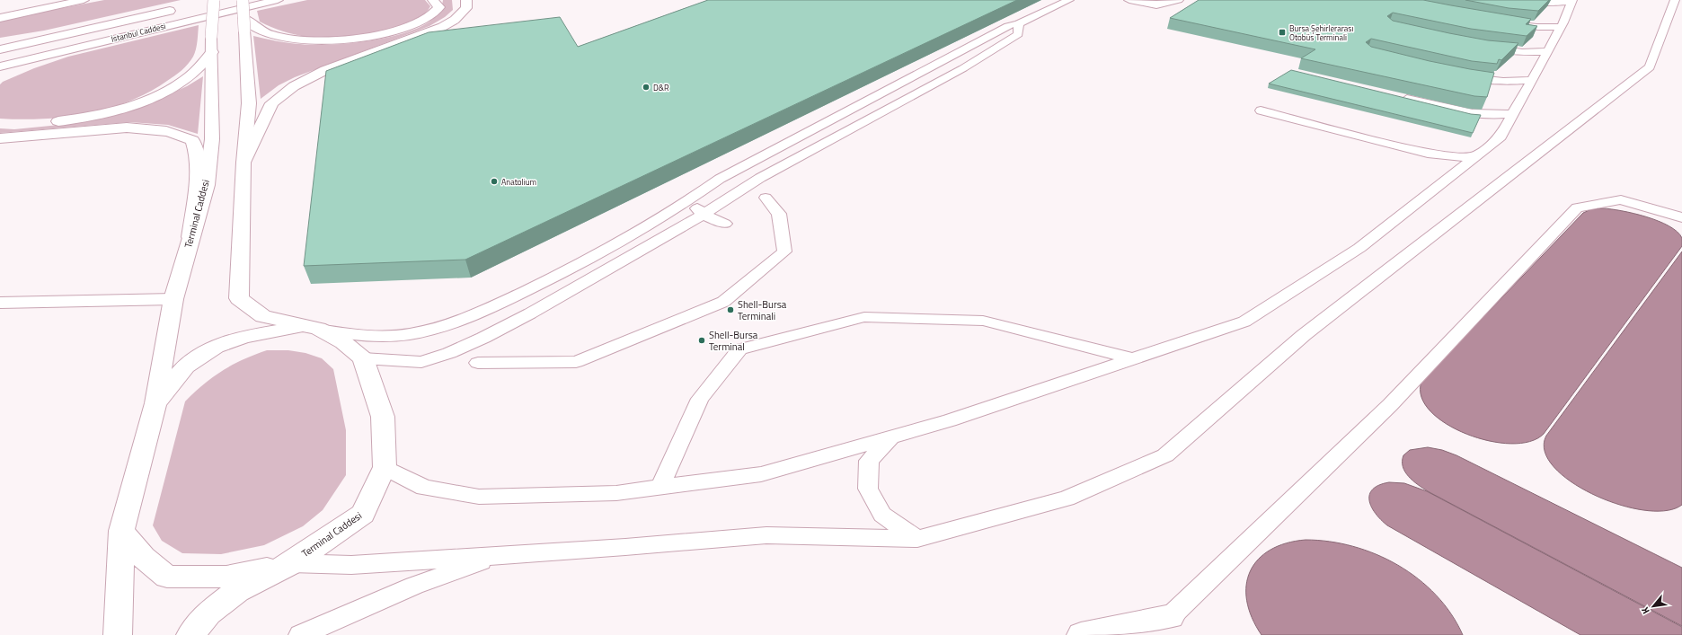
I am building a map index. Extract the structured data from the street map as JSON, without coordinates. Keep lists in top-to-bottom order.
{
  "streets": {
    "main road": ["İstanbul Caddesi", "Terminal Caddesi"]
  },
  "places": {
    "transit": ["Bursa Şehirlerarası Otobüs Terminali"],
    "other": [
      "D&R",
      "Anatolium",
      "Shell-Bursa Terminali",
      "Shell-Bursa Terminal"
    ]
  },
  "north": "bottom left"
}
